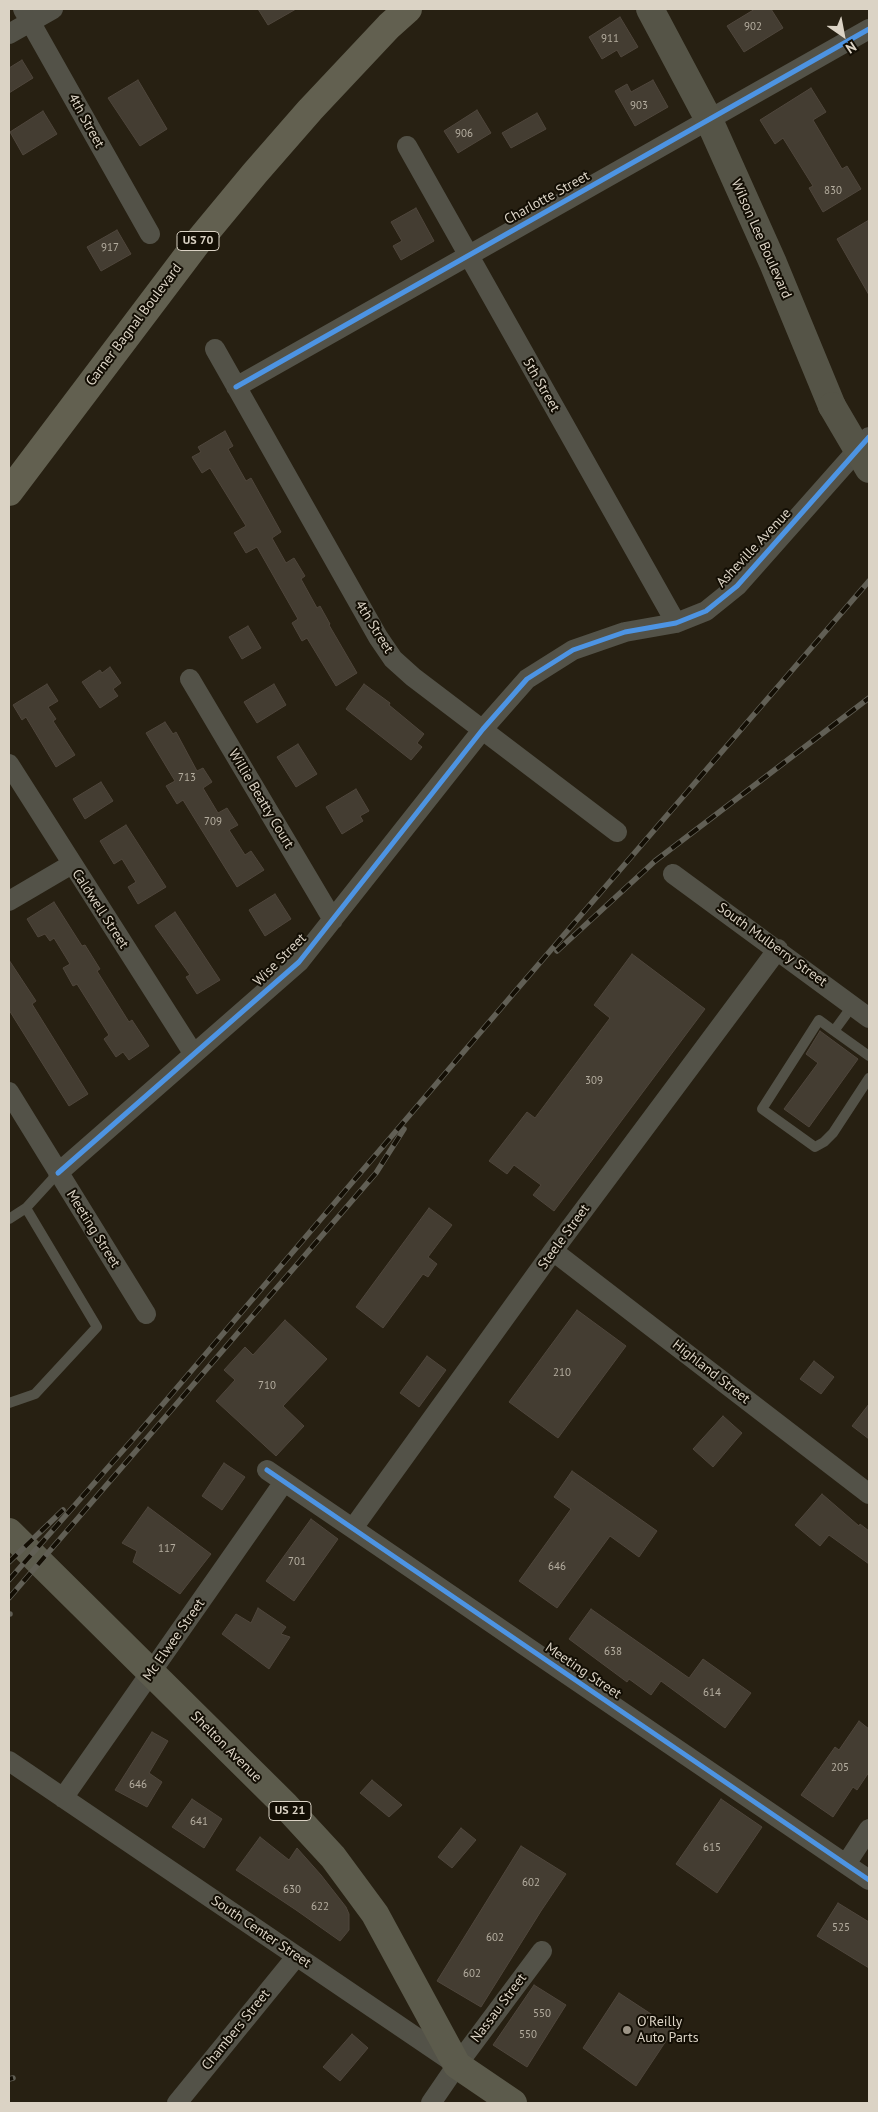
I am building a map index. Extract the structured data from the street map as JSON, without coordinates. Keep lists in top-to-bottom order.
{
  "streets": {
    "highway": ["US 70", "Garner Bagnal Boulevard"],
    "main road": ["Shelton Avenue", "US 21", "South Center Street"],
    "street": [
      "4th Street",
      "Charlotte Street",
      "Wilson Lee Boulevard",
      "5th Street",
      "Asheville Avenue",
      "Willie Beatty Court",
      "Caldwell Street",
      "South Mulberry Street",
      "Wise Street",
      "Meeting Street",
      "Steele Street",
      "Highland Street",
      "Mc Elwee Street",
      "Nassau Street",
      "Chambers Street"
    ]
  },
  "crossings": [
    ["4th Street", "Charlotte Street"],
    ["4th Street", "Asheville Avenue"],
    ["4th Street", "Wise Street"],
    ["Charlotte Street", "Wilson Lee Boulevard"],
    ["Charlotte Street", "5th Street"],
    ["5th Street", "Asheville Avenue"],
    ["Asheville Avenue", "Wise Street"],
    ["Willie Beatty Court", "Wise Street"],
    ["Caldwell Street", "Wise Street"],
    ["South Mulberry Street", "Steele Street"],
    ["Wise Street", "Meeting Street"],
    ["Meeting Street", "Steele Street"],
    ["Meeting Street", "Mc Elwee Street"],
    ["Steele Street", "Highland Street"],
    ["Mc Elwee Street", "Shelton Avenue"],
    ["Mc Elwee Street", "South Center Street"],
    ["Shelton Avenue", "South Center Street"],
    ["Shelton Avenue", "Nassau Street"],
    ["South Center Street", "Nassau Street"],
    ["South Center Street", "Chambers Street"]
  ],
  "places": ["O'Reilly Auto Parts"],
  "house_numbers": [
    "902",
    "911",
    "903",
    "906",
    "830",
    "917",
    "713",
    "709",
    "309",
    "210",
    "710",
    "117",
    "701",
    "646",
    "638",
    "614",
    "205",
    "646",
    "641",
    "615",
    "602",
    "630",
    "622",
    "525",
    "602",
    "602",
    "550",
    "550"
  ],
  "north": "bottom right"
}
